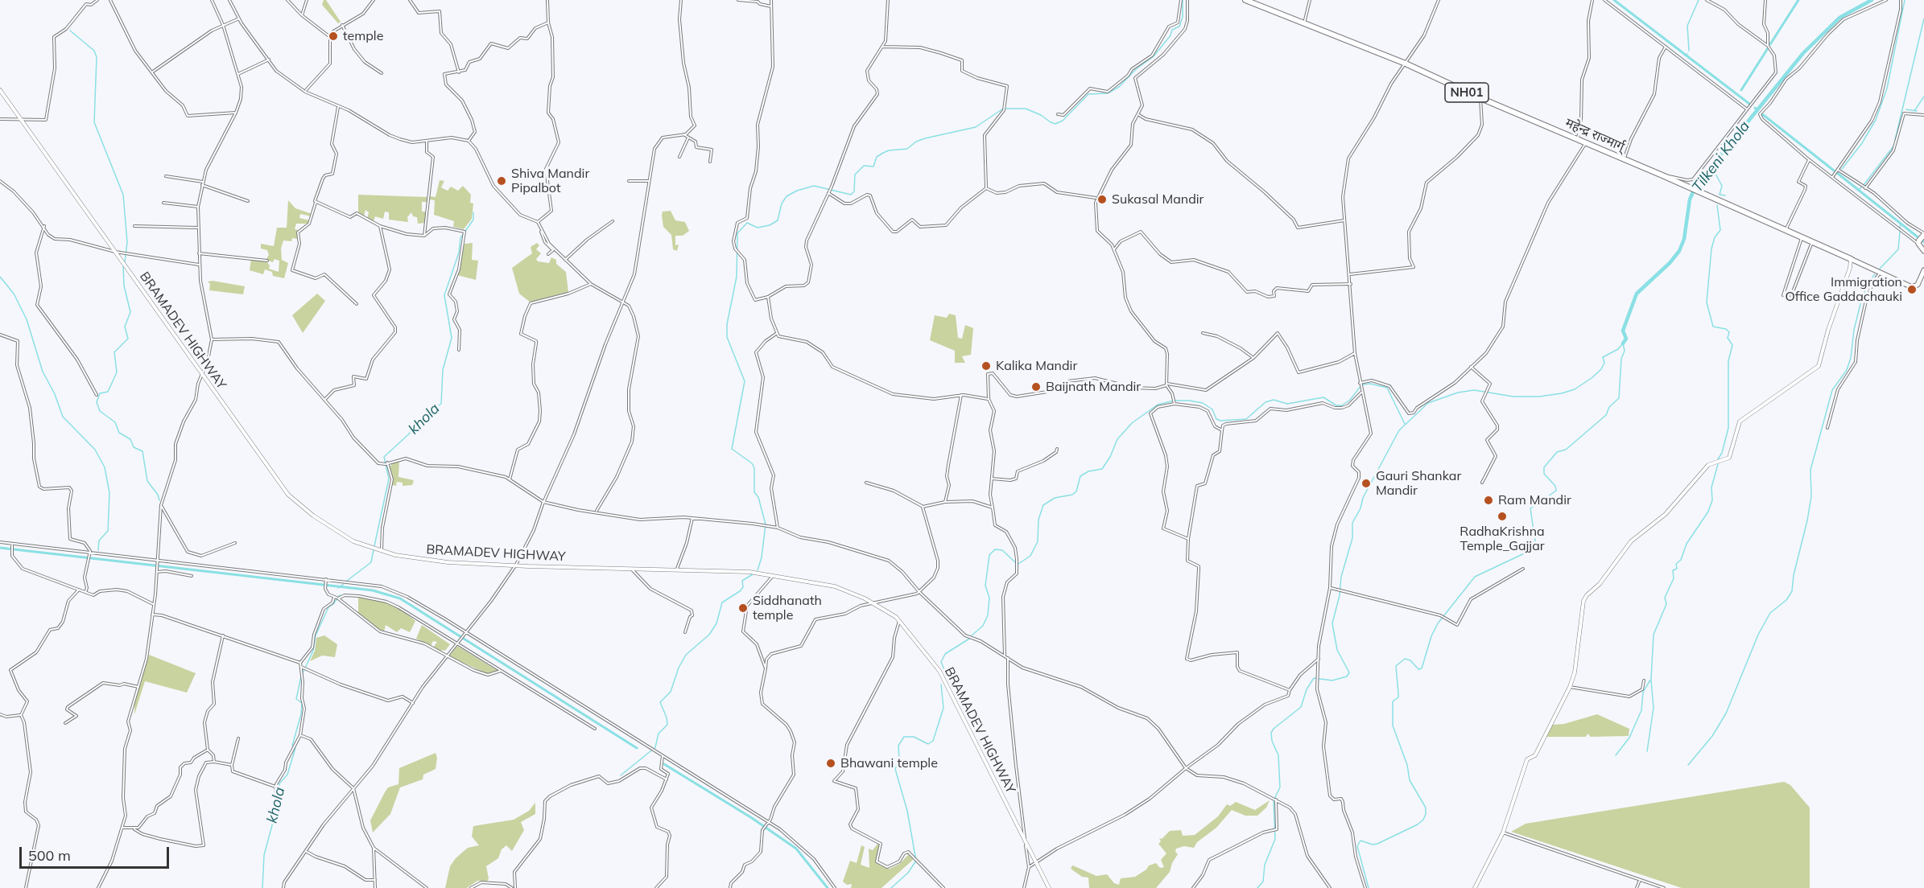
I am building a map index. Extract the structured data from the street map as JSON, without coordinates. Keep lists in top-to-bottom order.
{
  "streets": {
    "highway": ["NH01", "महेन्द्र राज्मार्ग्"],
    "street": ["BRAMADEV HIGHWAY"]
  },
  "water": ["Tilkeni Khola", "khola"],
  "places": [
    "temple",
    "Shiva Mandir Pipalbot",
    "Sukasal Mandir",
    "Immigration Office Gaddachauki",
    "Kalika Mandir",
    "Baijnath Mandir",
    "Gauri Shankar Mandir",
    "Ram Mandir",
    "RadhaKrishna Temple_Gajjar",
    "Siddhanath temple",
    "Bhawani temple"
  ],
  "scale_bar": "500 m"
}
